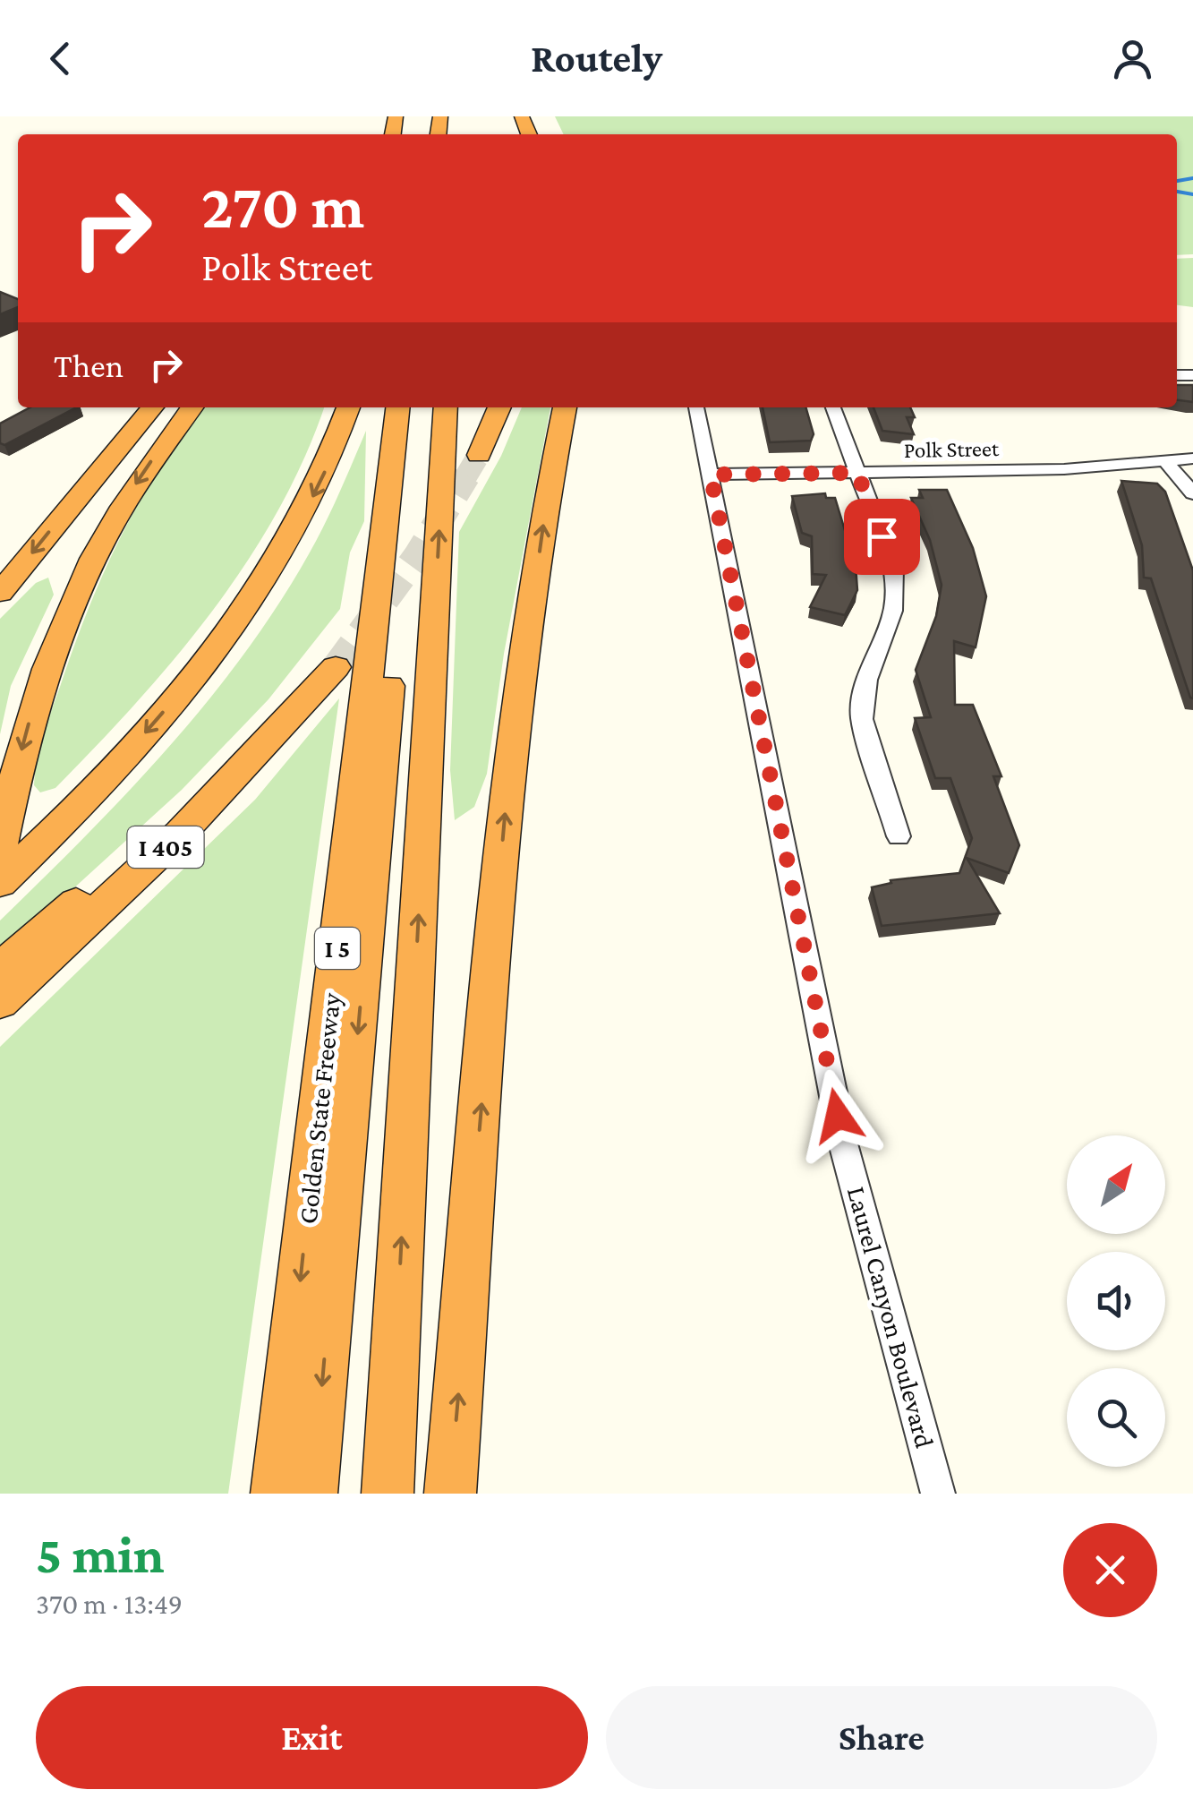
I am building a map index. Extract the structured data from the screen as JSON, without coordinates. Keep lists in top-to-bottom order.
{
  "streets": {
    "highway": ["I 405", "I 5", "Golden State Freeway"],
    "street": ["Polk Street", "Laurel Canyon Boulevard"]
  },
  "crossings": [
    ["Polk Street", "Laurel Canyon Boulevard"]
  ],
  "north": "top right",
  "page": {
    "header": "Routely",
    "turn": ["270 m", "Polk Street"],
    "then": "Then",
    "heading": ["5 min", "370 m · 13:49"],
    "buttons": ["Exit", "Share"]
  }
}
